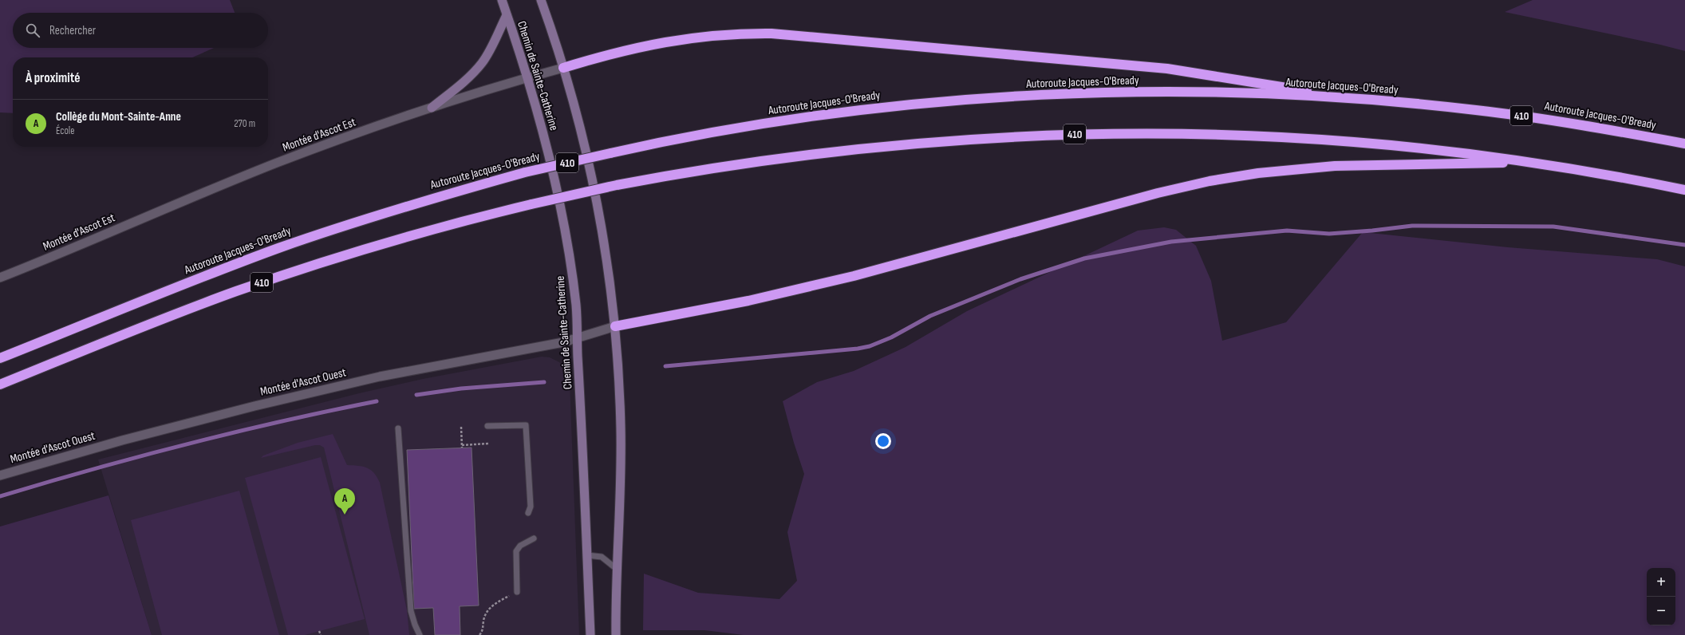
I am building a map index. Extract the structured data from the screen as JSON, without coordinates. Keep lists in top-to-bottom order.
{
  "streets": {
    "highway": ["Autoroute Jacques-O'Bready", "410"],
    "main road": ["Chemin de Sainte-Catherine"],
    "street": ["Montée d'Ascot Est", "Montée d'Ascot Ouest"]
  },
  "crossings": [
    ["Chemin de Sainte-Catherine", "Montée d'Ascot Est"],
    ["Chemin de Sainte-Catherine", "Montée d'Ascot Ouest"]
  ],
  "page": {
    "search": "Rechercher",
    "heading": "À proximité",
    "list": [
      {
        "mark": "A",
        "name": "Collège du Mont-Sainte-Anne",
        "note": "École",
        "value": "270 m"
      }
    ],
    "pins": "A",
    "map_buttons": ["+", "−"]
  }
}
